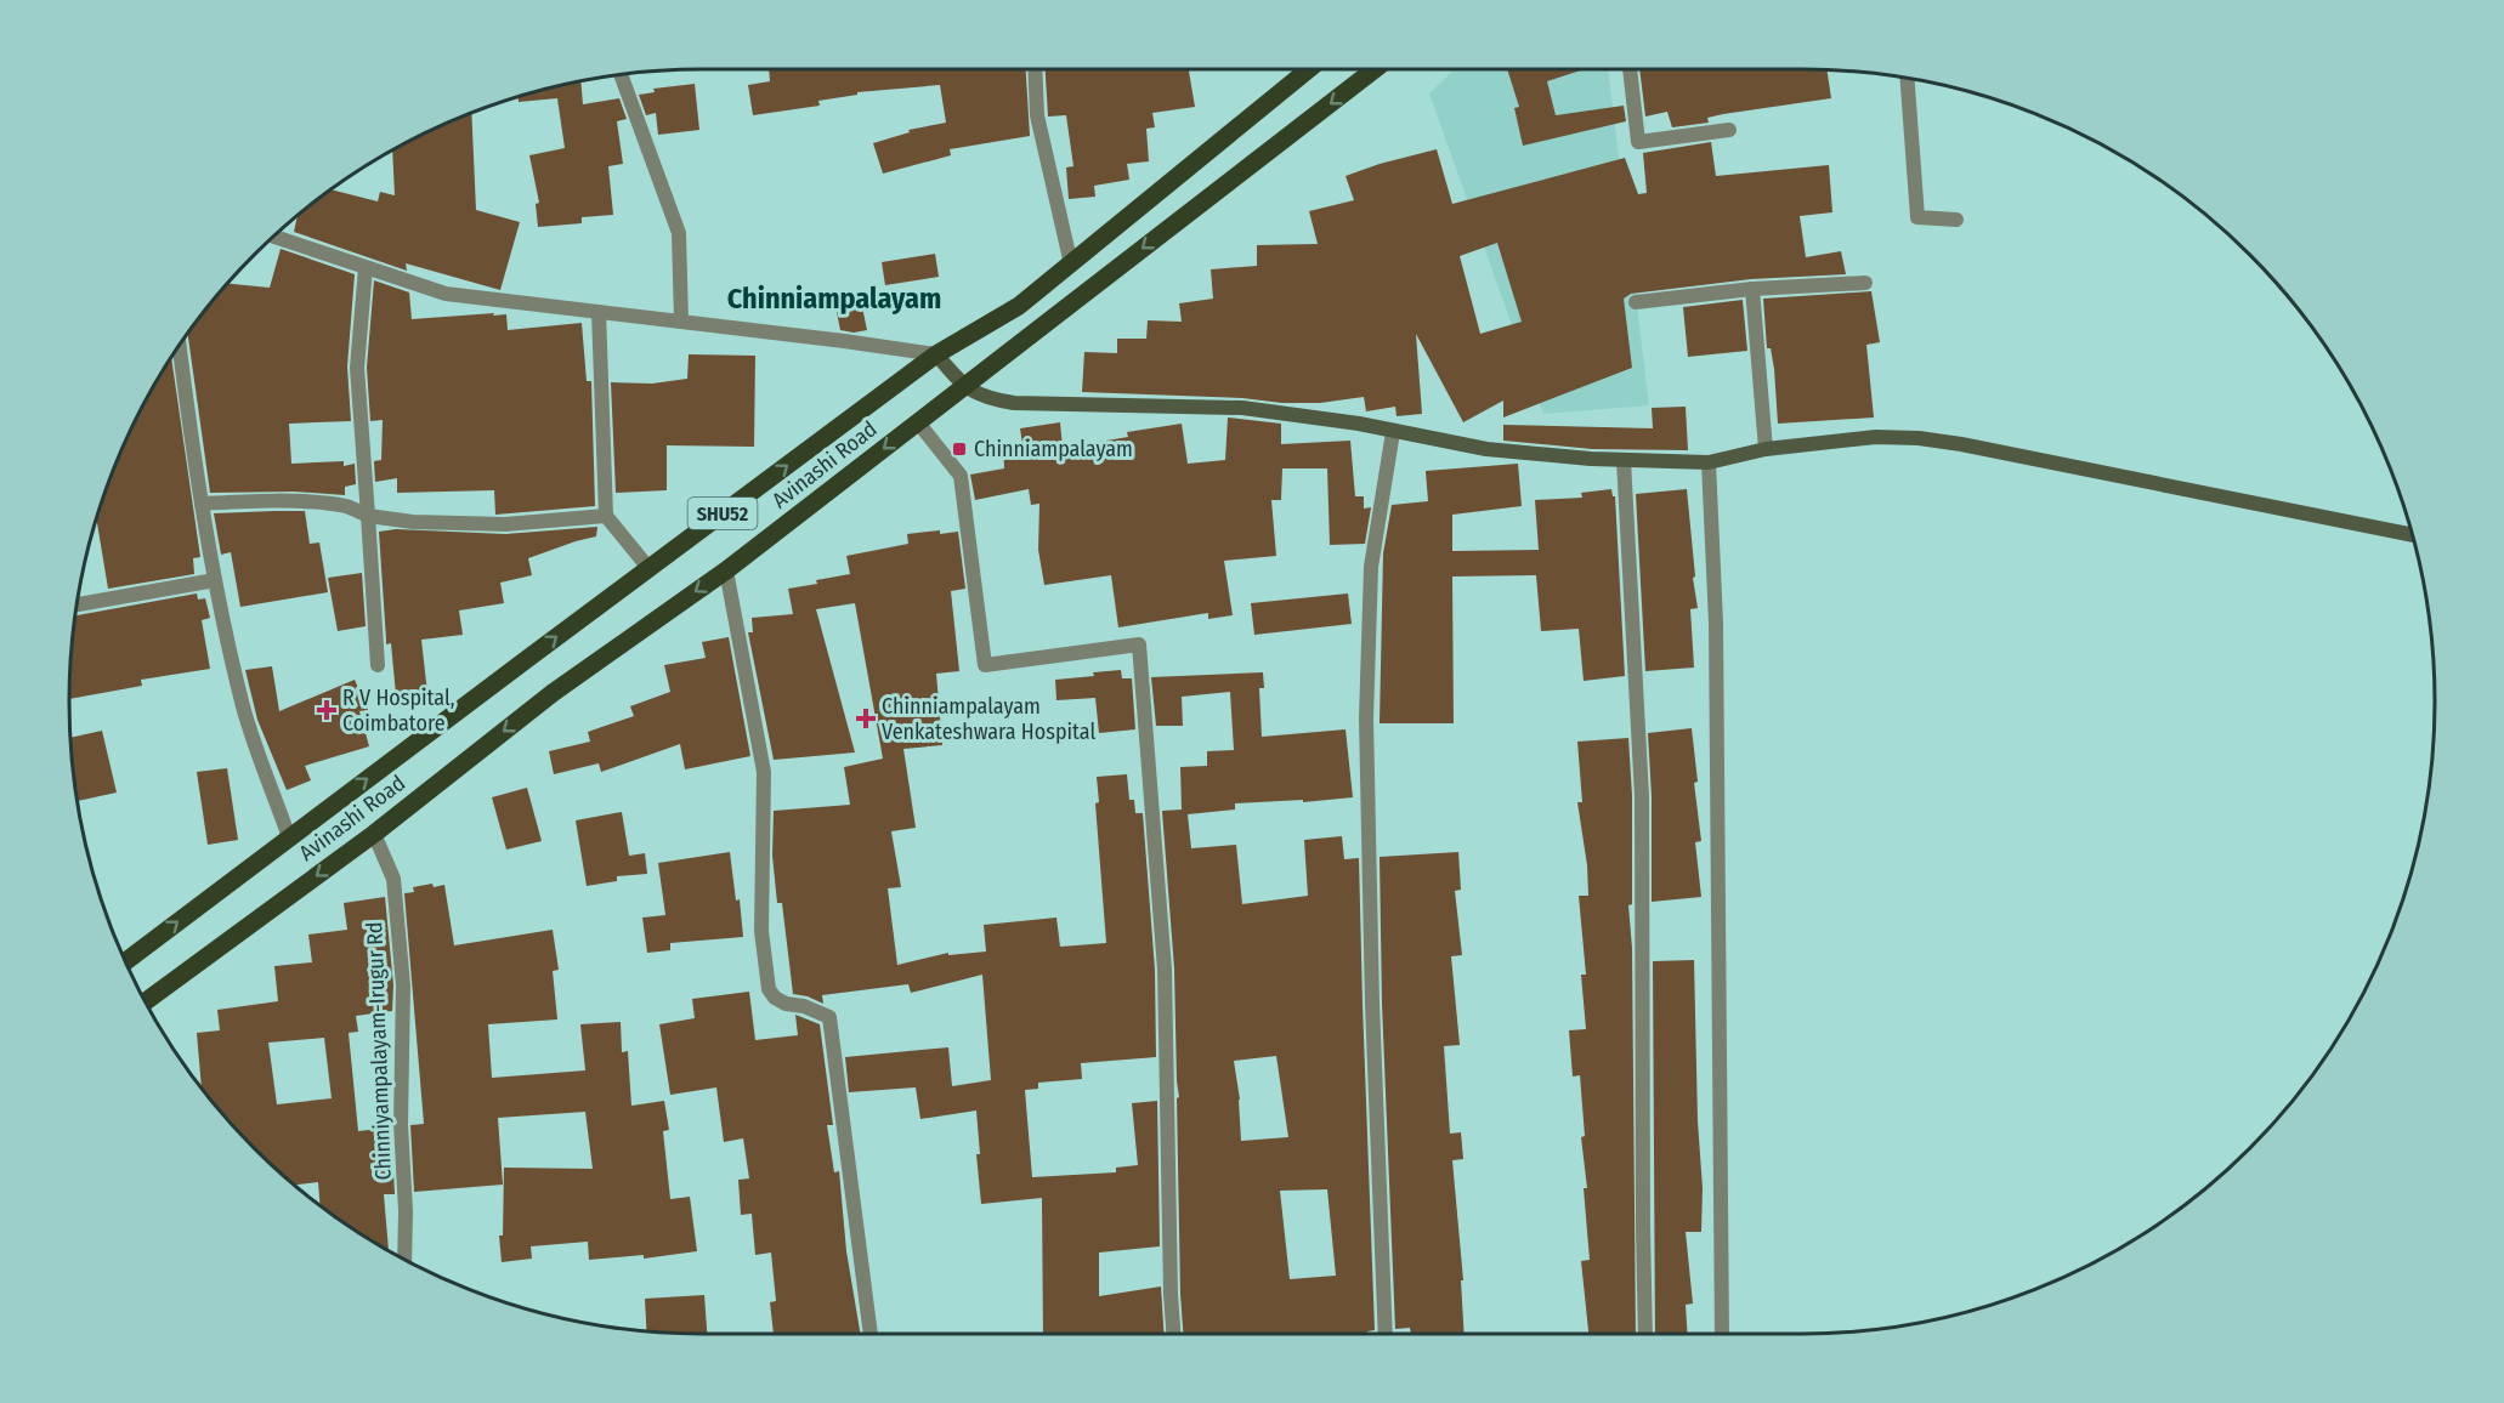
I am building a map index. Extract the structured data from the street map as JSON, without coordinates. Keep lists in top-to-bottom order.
{
  "streets": {
    "main road": ["Avinashi Road", "SHU52"],
    "street": ["Chinniyampalayam-Irugur Rd"]
  },
  "crossings": [
    ["Avinashi Road", "Chinniyampalayam-Irugur Rd"]
  ],
  "districts": ["Chinniampalayam"],
  "places": {
    "transit": ["Chinniampalayam"],
    "health": ["R V Hospital, Coimbatore", "Chinniampalayam Venkateshwara Hospital"]
  }
}
